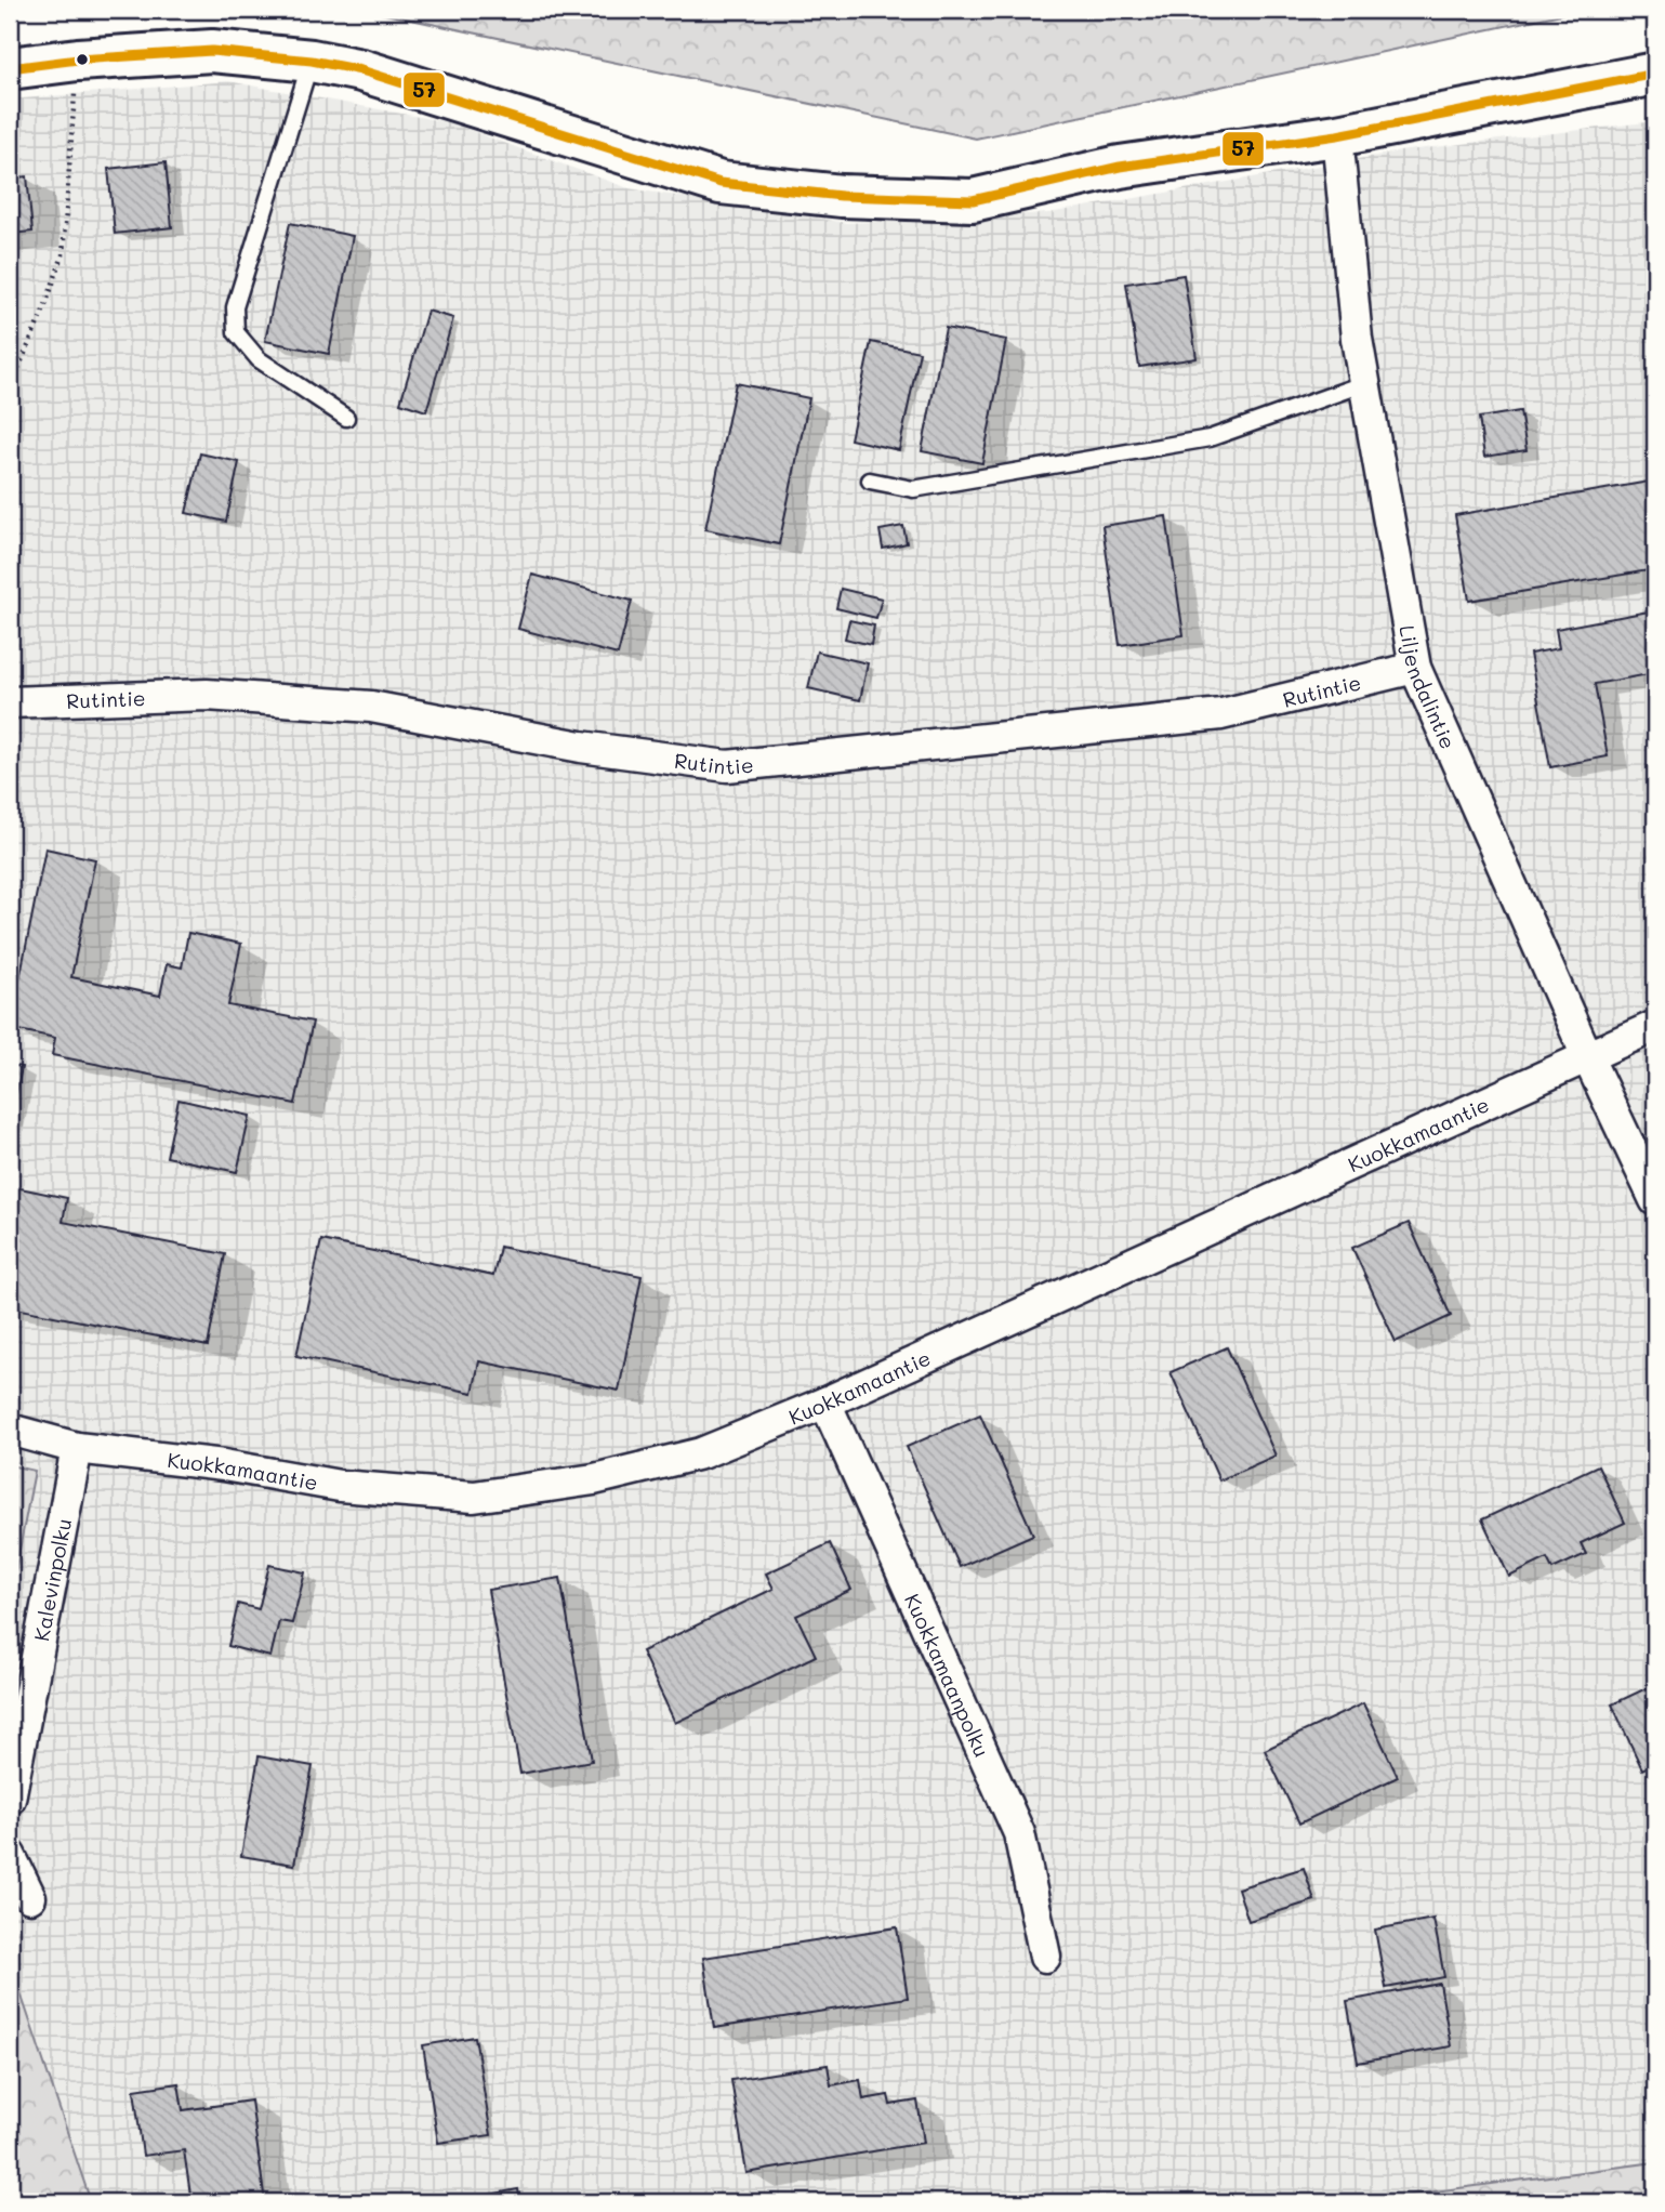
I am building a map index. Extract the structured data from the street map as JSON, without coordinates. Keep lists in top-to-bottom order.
{
  "streets": {
    "street": [
      "Liljendalintie",
      "Rutintie",
      "Kuokkamaantie",
      "Kalevinpolku",
      "Kuokkamaanpolku"
    ]
  },
  "crossings": [
    ["Liljendalintie", "Rutintie"],
    ["Liljendalintie", "Kuokkamaantie"],
    ["Kuokkamaantie", "Kalevinpolku"],
    ["Kuokkamaantie", "Kuokkamaanpolku"]
  ],
  "lines": ["transit line 57"]
}
